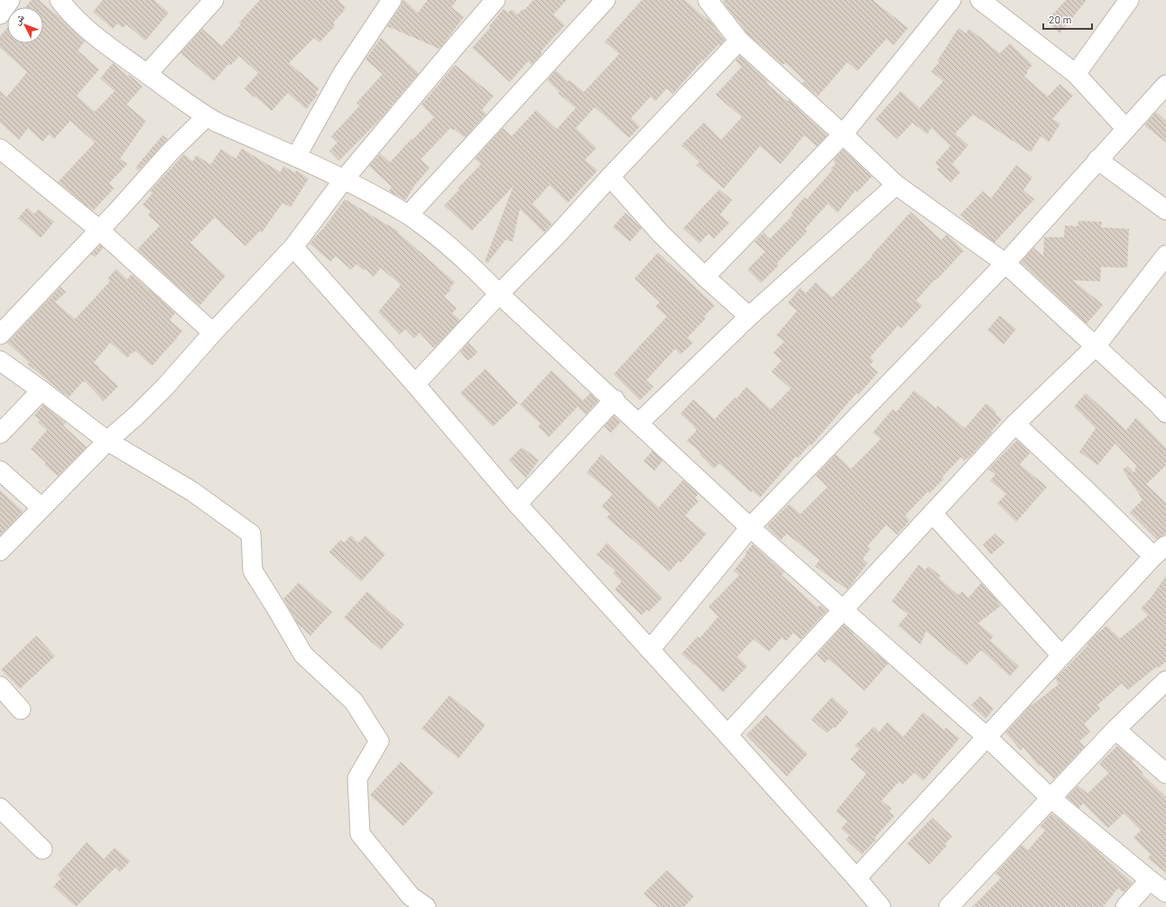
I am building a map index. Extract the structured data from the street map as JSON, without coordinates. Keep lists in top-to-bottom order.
{
  "scale_bar": "20 m",
  "north": "top left"
}
